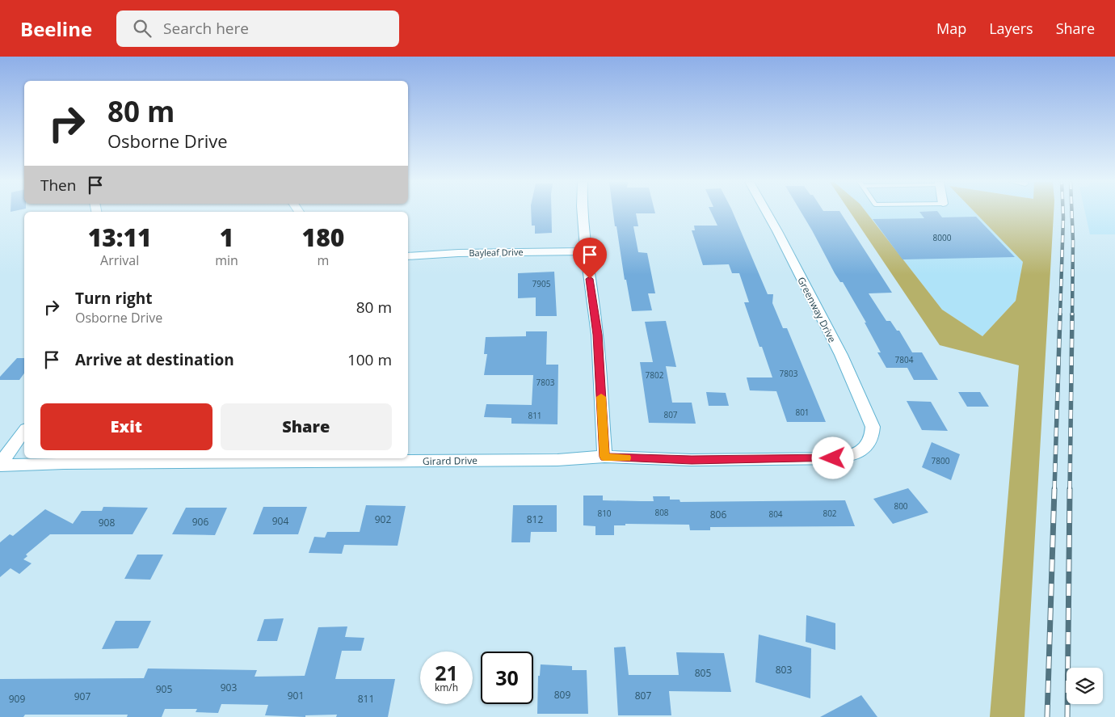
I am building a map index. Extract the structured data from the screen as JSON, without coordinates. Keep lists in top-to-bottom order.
{
  "streets": {
    "street": ["Bayleaf Drive", "Greenway Drive", "Girard Drive"]
  },
  "crossings": [
    ["Greenway Drive", "Girard Drive"]
  ],
  "house_numbers": [
    "8000",
    "7905",
    "7804",
    "7803",
    "7802",
    "7803",
    "801",
    "807",
    "811",
    "7800",
    "800",
    "808",
    "810",
    "802",
    "806",
    "804",
    "902",
    "812",
    "904",
    "906",
    "908",
    "803",
    "805",
    "903",
    "905",
    "809",
    "901",
    "807",
    "907",
    "909",
    "811"
  ],
  "page": {
    "header": "Beeline",
    "search": "Search here",
    "nav": ["Map", "Layers", "Share"],
    "turn": ["80 m", "Osborne Drive"],
    "then": "Then",
    "eta": [
      "13:11",
      "Arrival",
      "1",
      "min",
      "180",
      "m"
    ],
    "list": [
      {
        "name": "Turn right",
        "note": "Osborne Drive",
        "value": "80 m"
      },
      {
        "name": "Arrive at destination",
        "value": "100 m"
      }
    ],
    "buttons": ["Exit", "Share"],
    "speed": "21 km/h",
    "limit": "30"
  }
}
